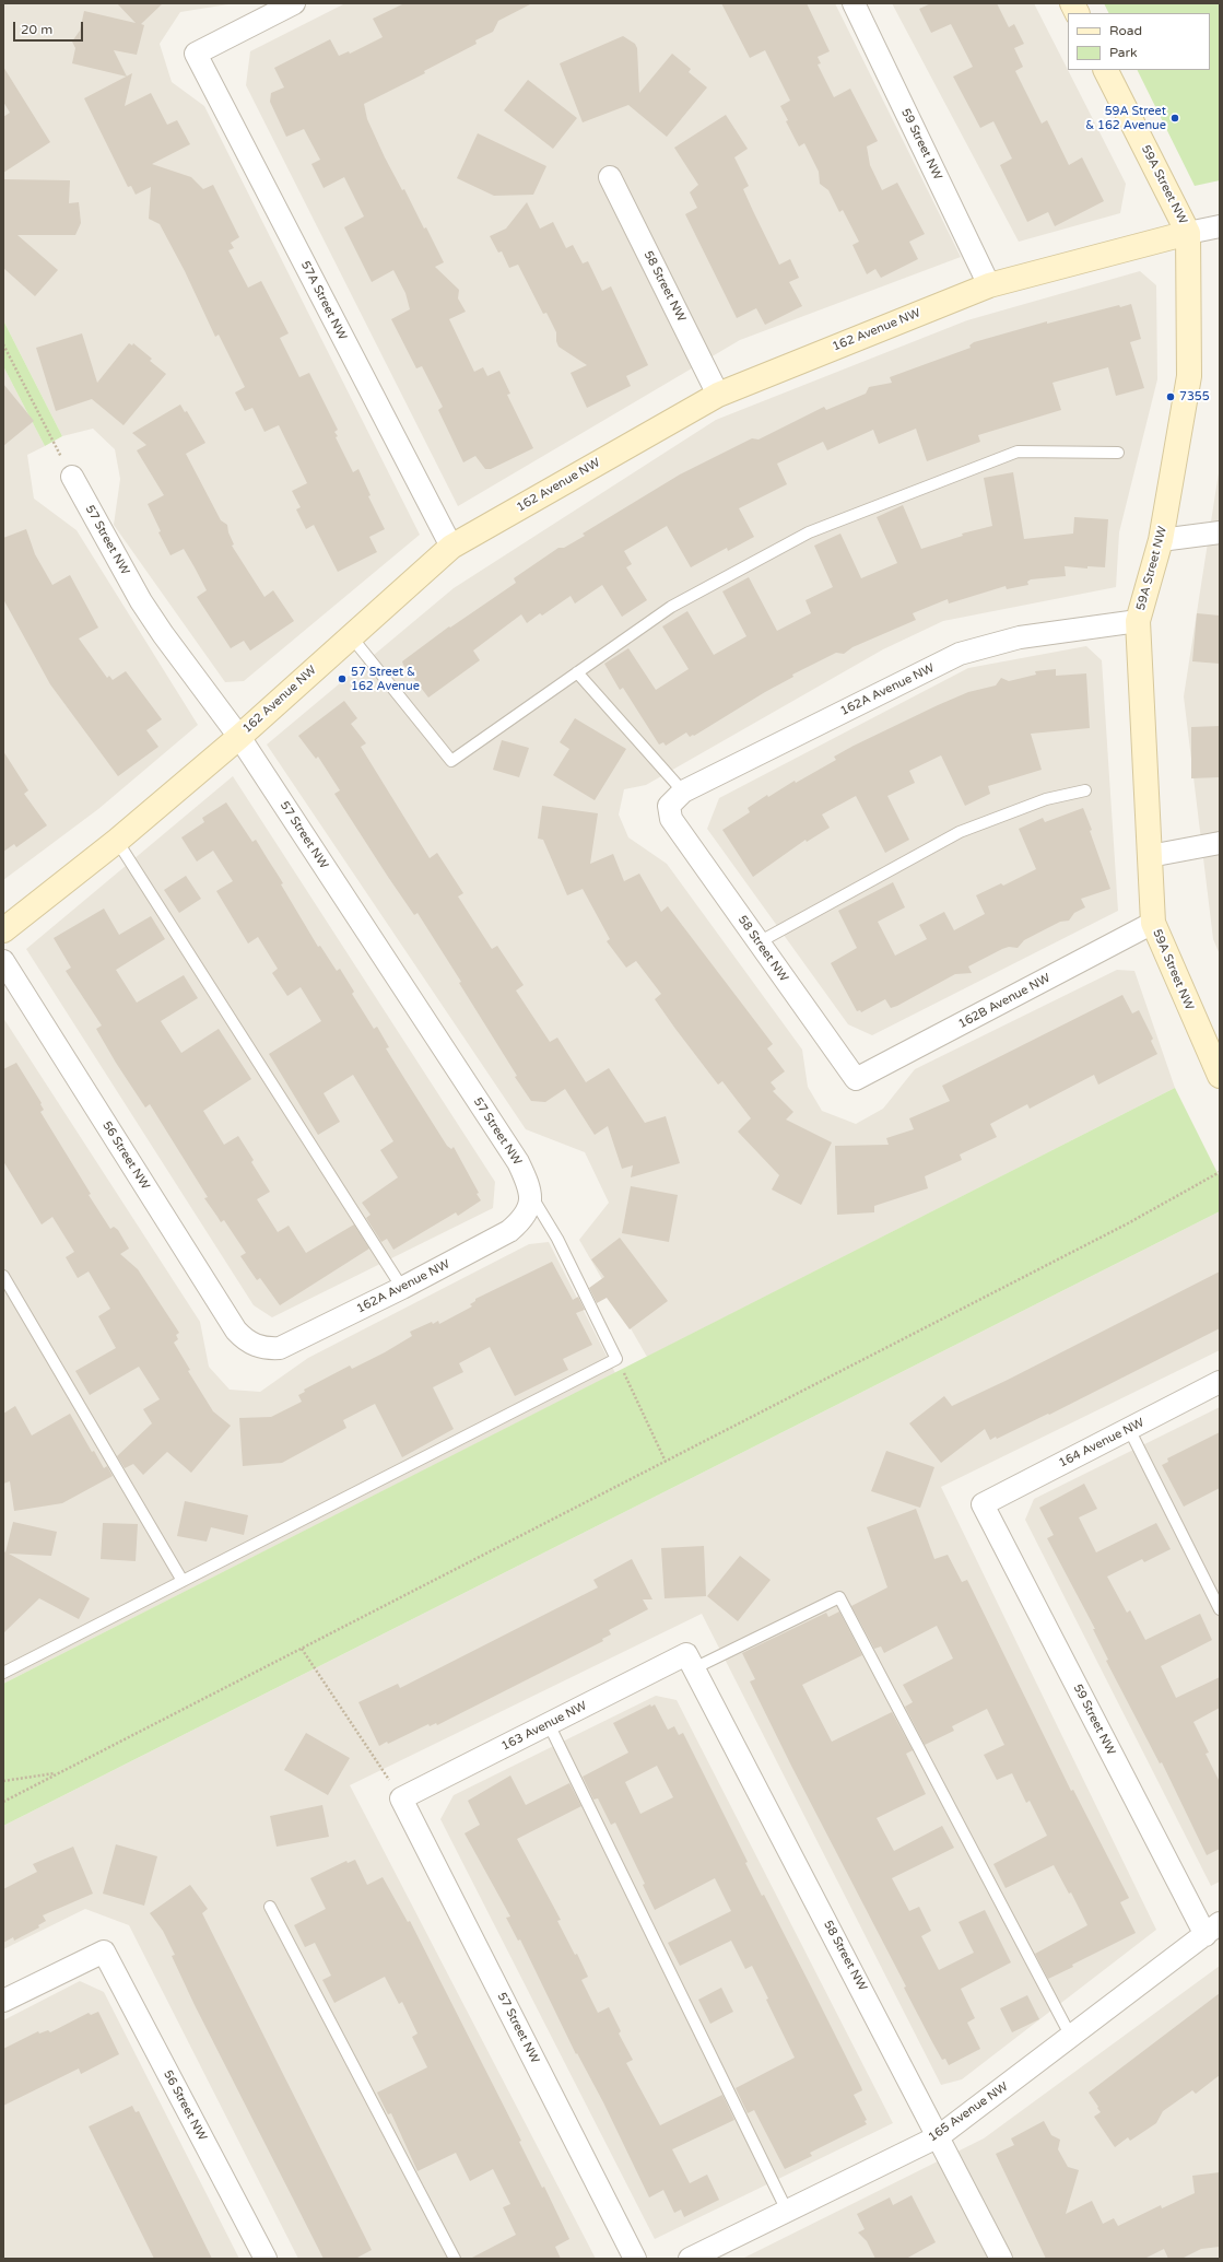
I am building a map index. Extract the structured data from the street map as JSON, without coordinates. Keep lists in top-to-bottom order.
{
  "streets": {
    "street": [
      "59 Street NW",
      "59A Street NW",
      "58 Street NW",
      "57A Street NW",
      "162 Avenue NW",
      "57 Street NW",
      "162A Avenue NW",
      "162B Avenue NW",
      "56 Street NW",
      "164 Avenue NW",
      "163 Avenue NW",
      "165 Avenue NW"
    ]
  },
  "crossings": [
    ["59 Street NW", "162 Avenue NW"],
    ["59 Street NW", "164 Avenue NW"],
    ["59 Street NW", "165 Avenue NW"],
    ["59A Street NW", "162 Avenue NW"],
    ["59A Street NW", "162A Avenue NW"],
    ["59A Street NW", "162B Avenue NW"],
    ["58 Street NW", "162 Avenue NW"],
    ["58 Street NW", "162A Avenue NW"],
    ["58 Street NW", "162B Avenue NW"],
    ["58 Street NW", "163 Avenue NW"],
    ["58 Street NW", "165 Avenue NW"],
    ["57A Street NW", "162 Avenue NW"],
    ["162 Avenue NW", "57 Street NW"],
    ["57 Street NW", "162A Avenue NW"],
    ["57 Street NW", "163 Avenue NW"],
    ["162A Avenue NW", "56 Street NW"]
  ],
  "places": ["59A Street & 162 Avenue", "7355", "57 Street & 162 Avenue"],
  "legend": ["Road", "Park"],
  "scale_bar": "20 m"
}
